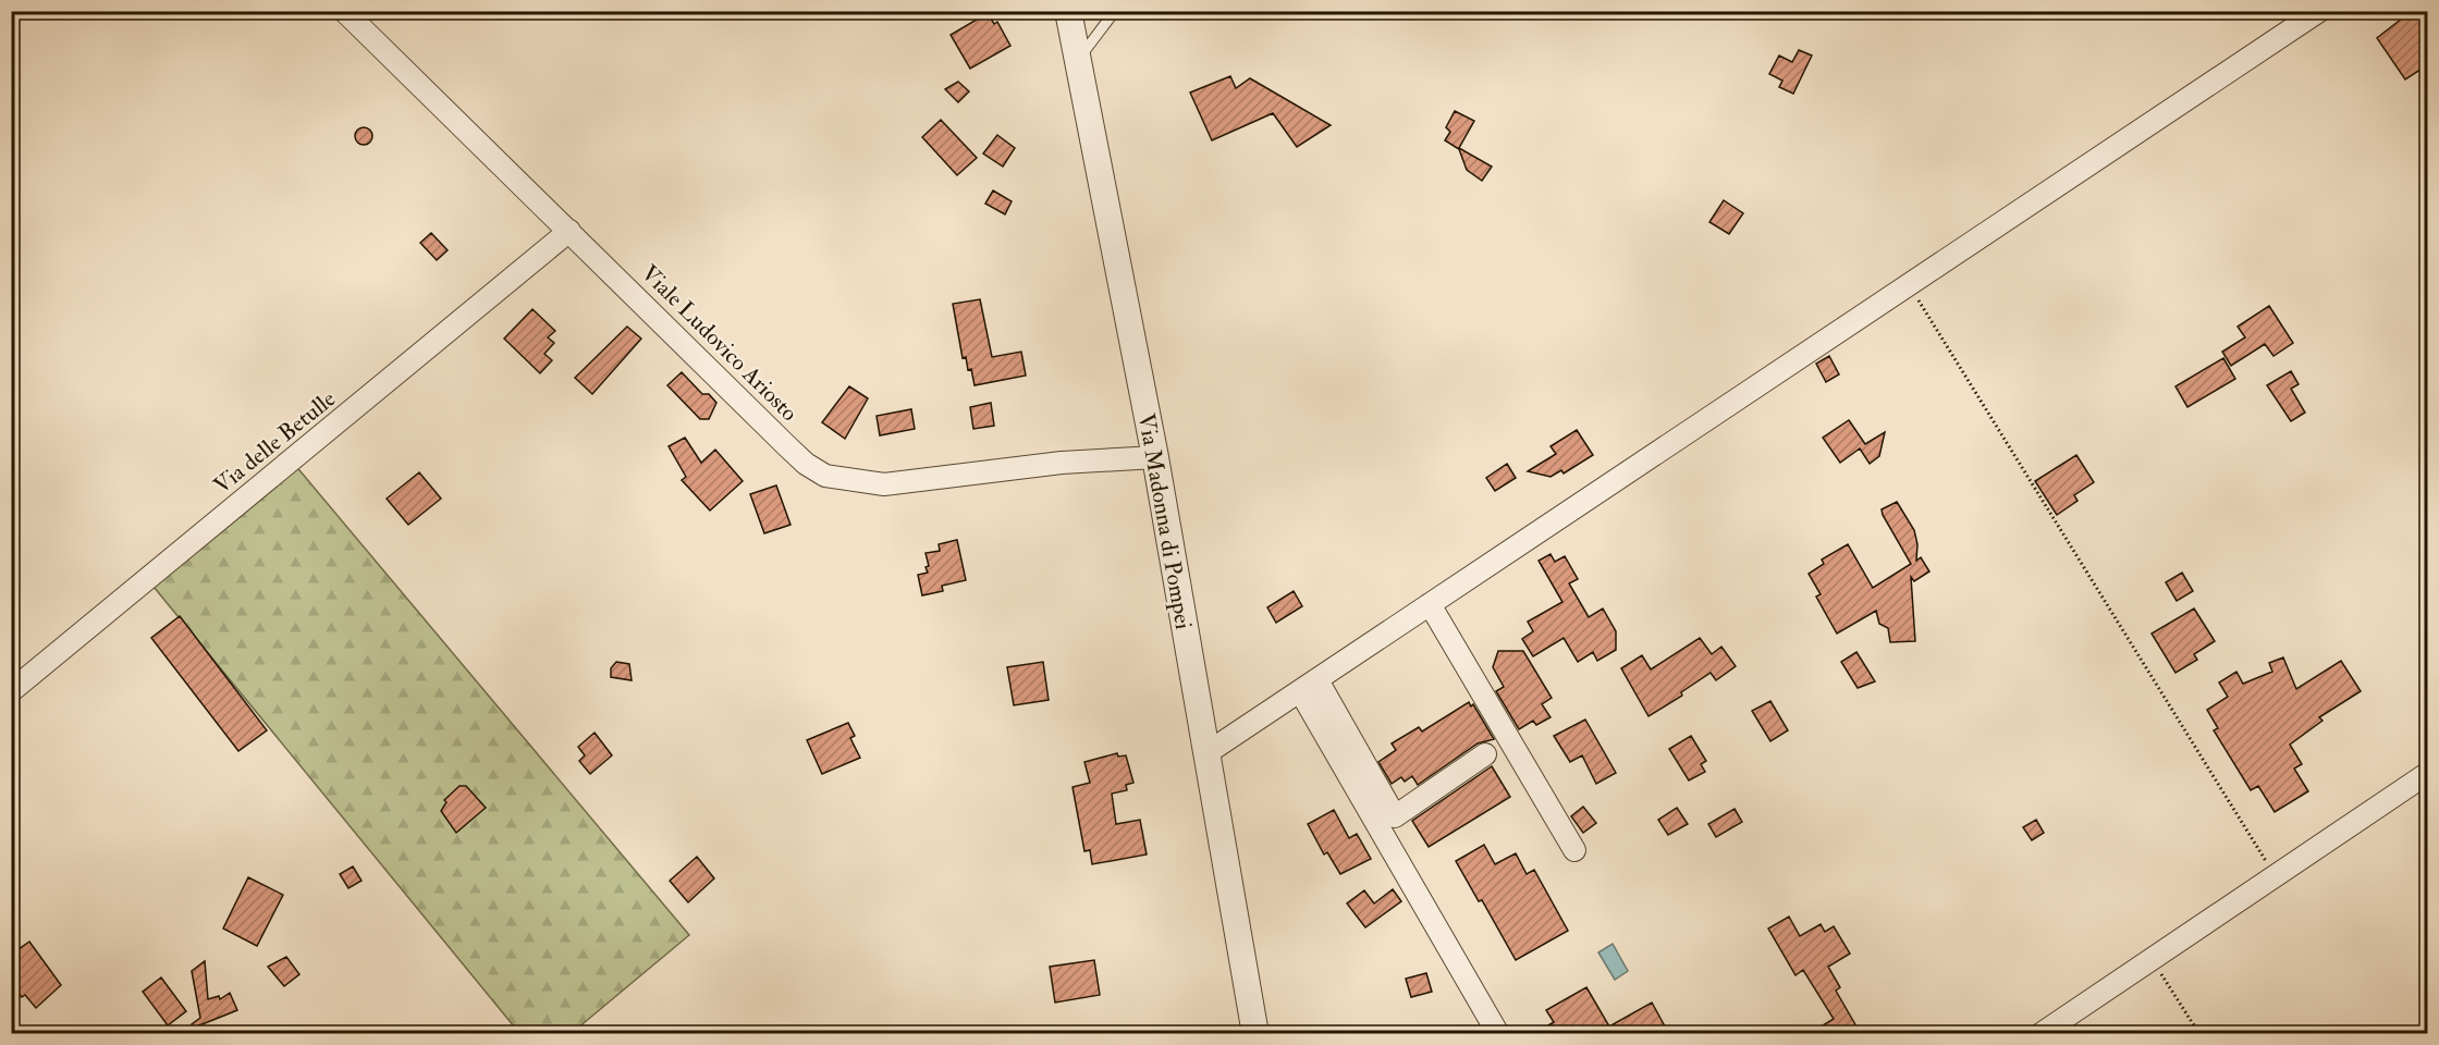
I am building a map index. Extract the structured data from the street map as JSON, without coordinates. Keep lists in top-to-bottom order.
{
  "streets": {
    "street": ["Viale Ludovico Ariosto", "Via delle Betulle", "Via Madonna di Pompei"]
  },
  "crossings": [
    ["Viale Ludovico Ariosto", "Via delle Betulle"],
    ["Viale Ludovico Ariosto", "Via Madonna di Pompei"]
  ]
}
